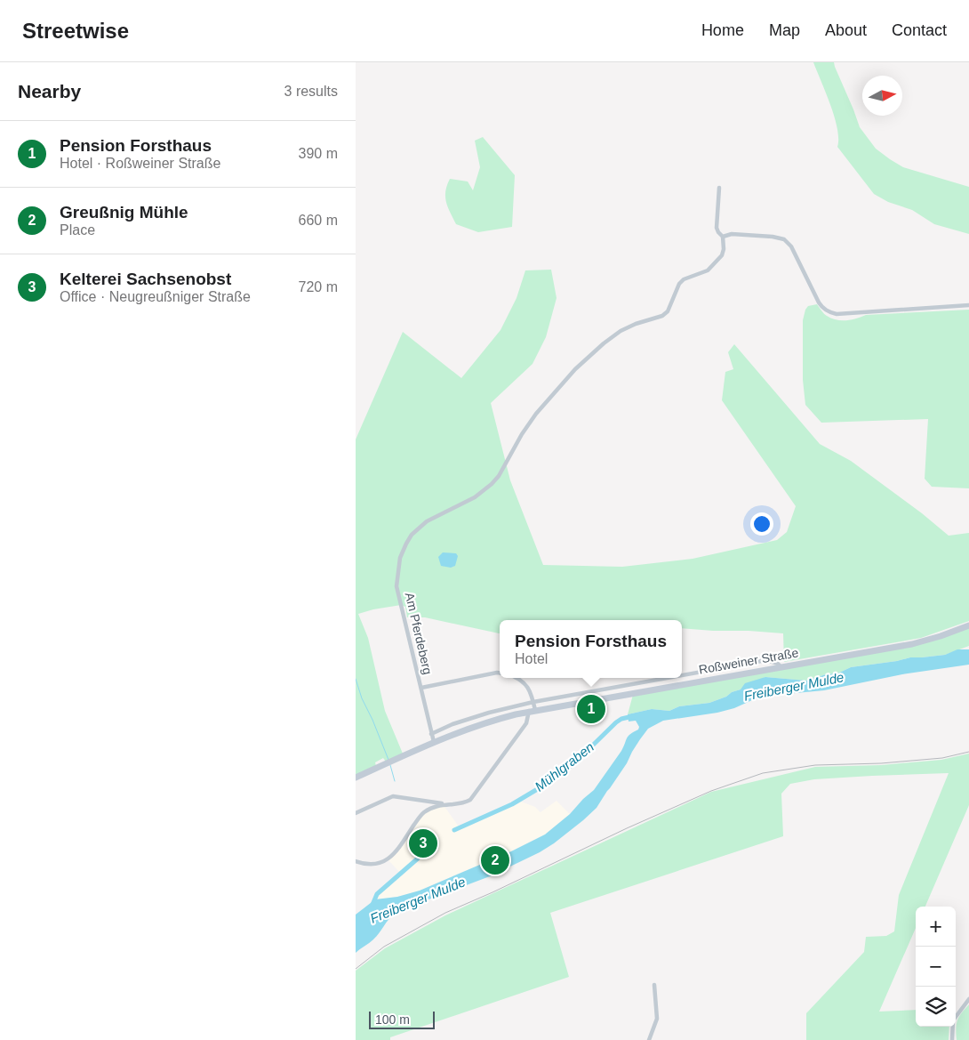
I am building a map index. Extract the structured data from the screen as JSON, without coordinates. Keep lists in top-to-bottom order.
{
  "streets": {
    "main road": ["Roßweiner Straße"],
    "street": ["Am Pferdeberg"]
  },
  "crossings": [
    ["Am Pferdeberg", "Roßweiner Straße"]
  ],
  "water": ["Freiberger Mulde", "Mühlgraben"],
  "scale_bar": "100 m",
  "north": "right",
  "page": {
    "header": "Streetwise",
    "nav": [
      "Home",
      "Map",
      "About",
      "Contact"
    ],
    "heading": ["Nearby", "3 results"],
    "list": [
      {
        "mark": "1",
        "name": "Pension Forsthaus",
        "note": "Hotel · Roßweiner Straße",
        "value": "390 m"
      },
      {
        "mark": "2",
        "name": "Greußnig Mühle",
        "note": "Place",
        "value": "660 m"
      },
      {
        "mark": "3",
        "name": "Kelterei Sachsenobst",
        "note": "Office · Neugreußniger Straße",
        "value": "720 m"
      }
    ],
    "popup": ["Pension Forsthaus", "Hotel"],
    "pins": ["1", "3", "2"],
    "map_buttons": ["+", "−"],
    "scale": "100 m"
  }
}
